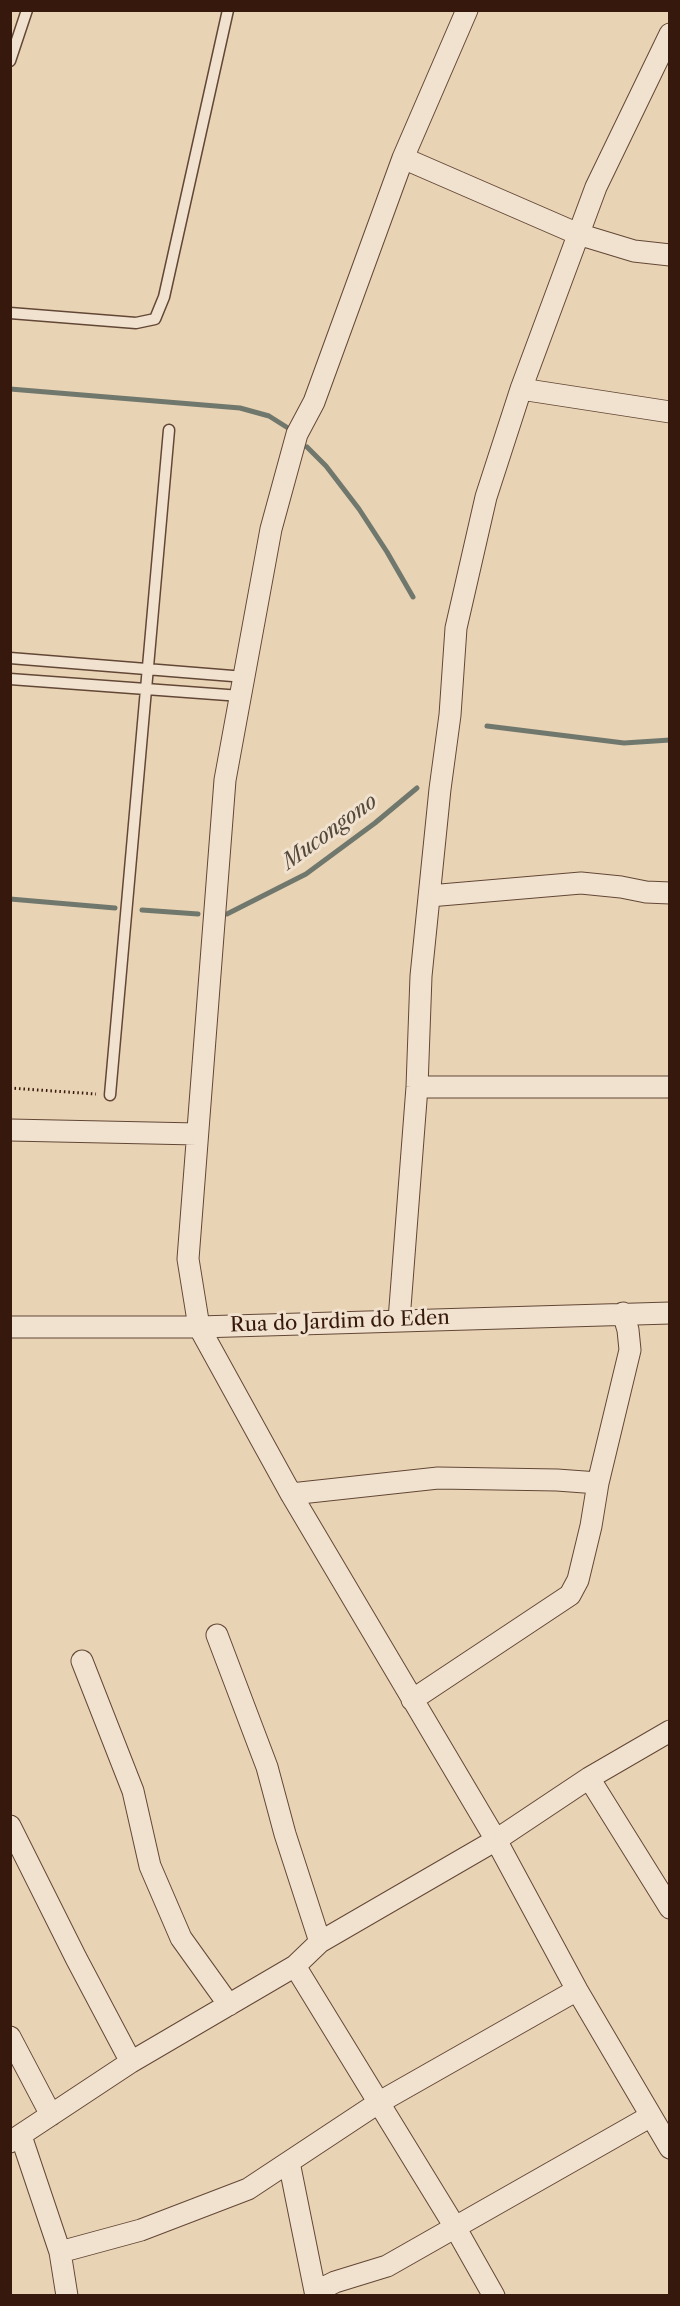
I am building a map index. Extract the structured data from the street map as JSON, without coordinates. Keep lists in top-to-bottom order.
{
  "streets": {
    "street": ["Rua do Jardim do Eden"]
  },
  "water": ["Mucongono"]
}
